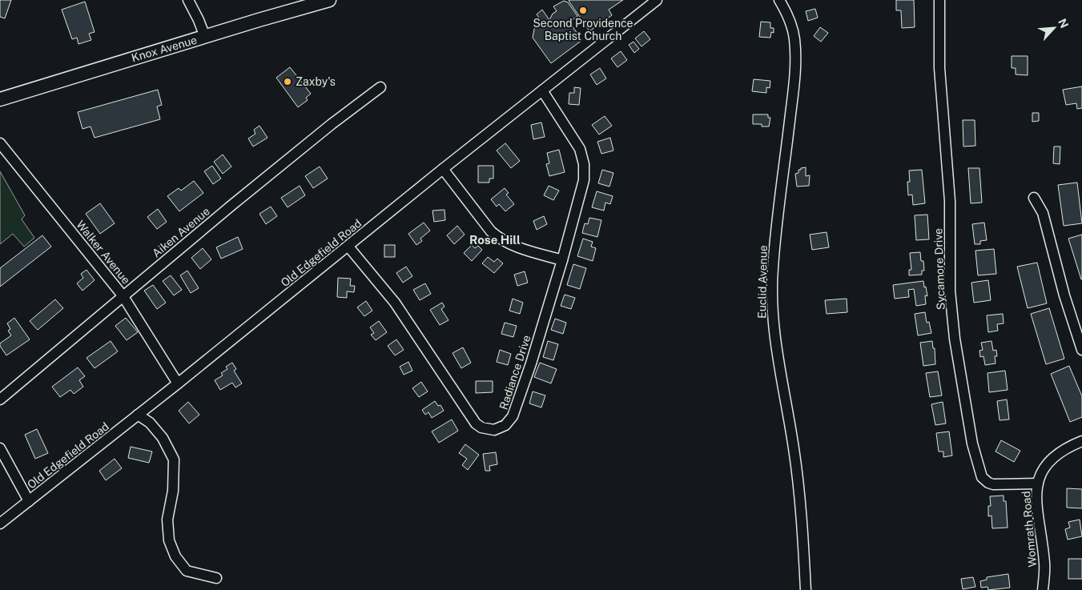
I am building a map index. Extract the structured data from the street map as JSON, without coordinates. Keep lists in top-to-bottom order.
{
  "streets": {
    "main road": ["Knox Avenue"],
    "street": [
      "Aiken Avenue",
      "Walker Avenue",
      "Old Edgefield Road",
      "Sycamore Drive",
      "Euclid Avenue",
      "Radiance Drive",
      "Womrath Road"
    ]
  },
  "crossings": [
    ["Aiken Avenue", "Walker Avenue"],
    ["Walker Avenue", "Old Edgefield Road"],
    ["Old Edgefield Road", "Radiance Drive"],
    ["Sycamore Drive", "Womrath Road"]
  ],
  "districts": ["Rose Hill"],
  "places": ["Second Providence Baptist Church", "Zaxby's"],
  "north": "top right"
}
